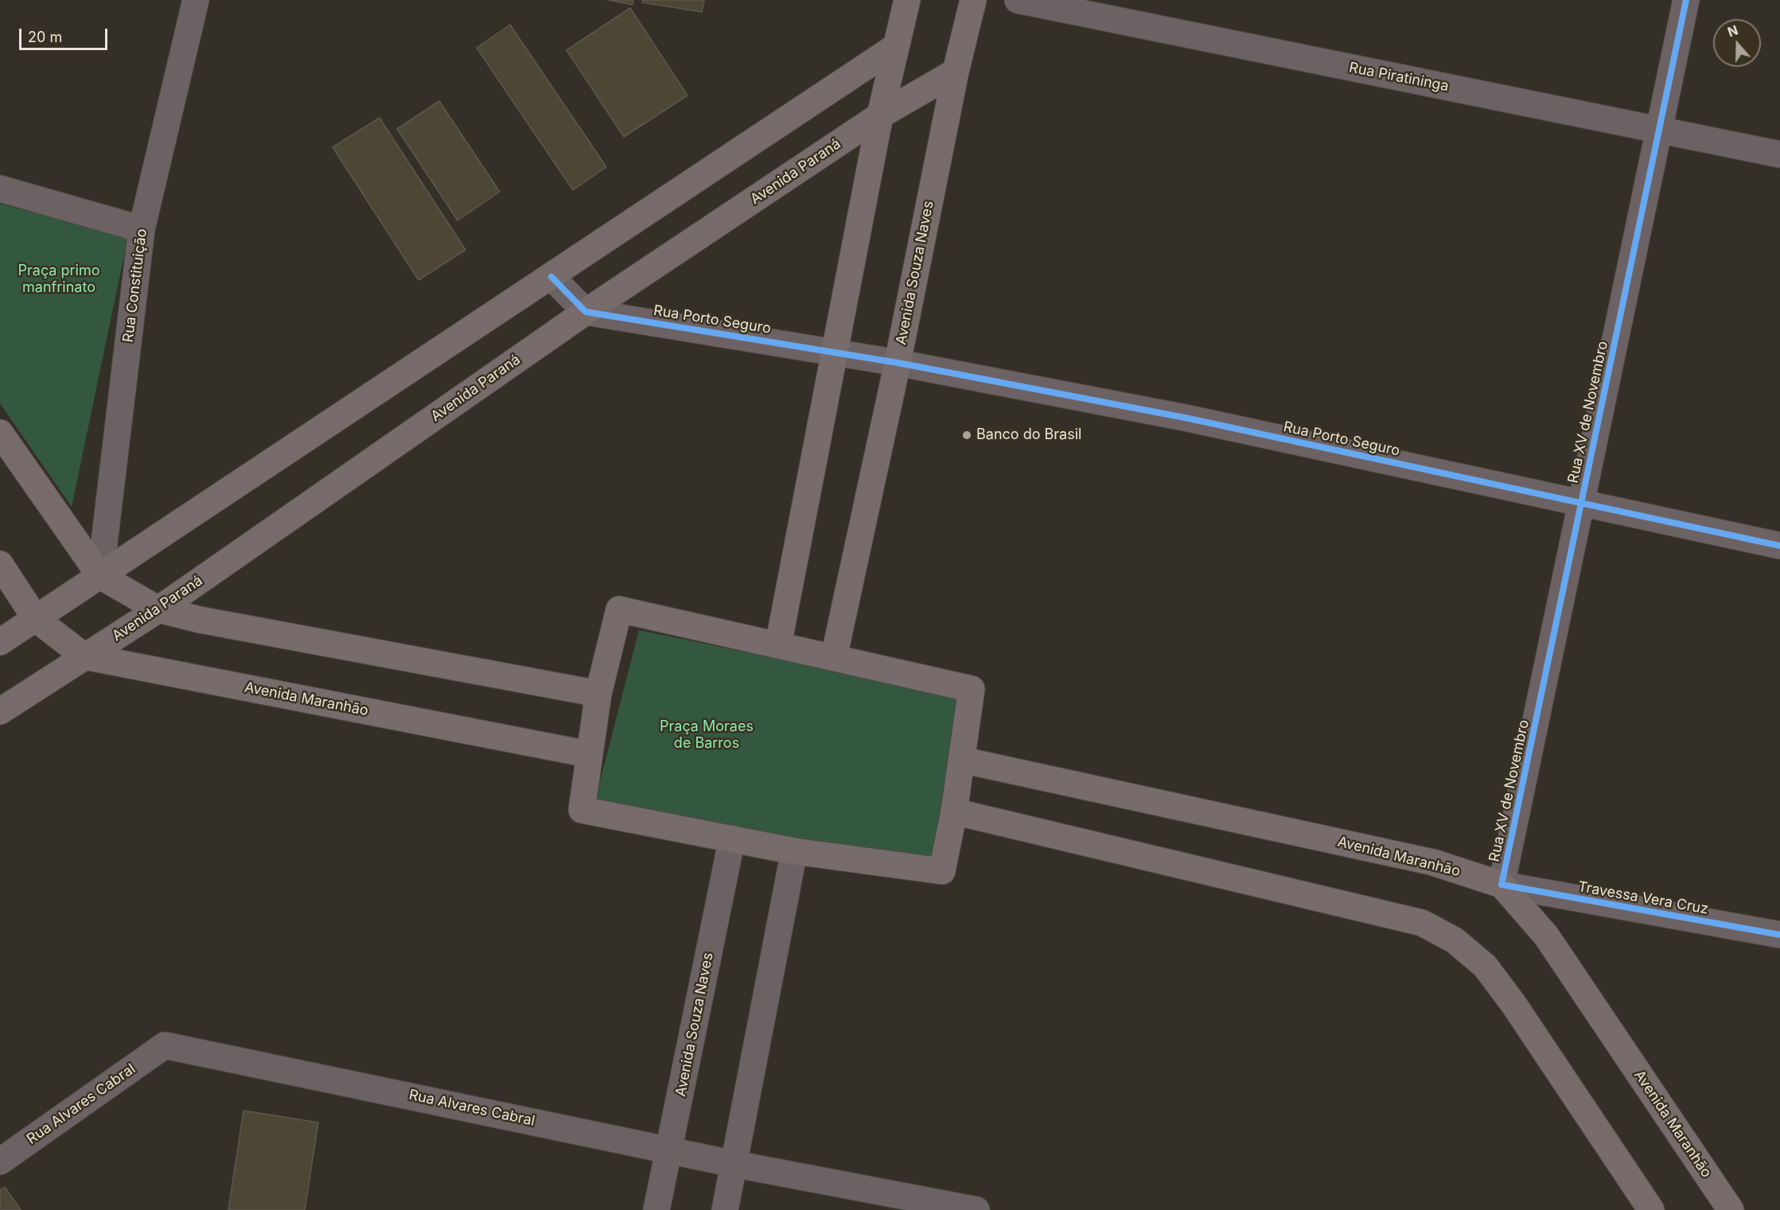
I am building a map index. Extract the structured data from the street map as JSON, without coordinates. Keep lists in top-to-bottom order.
{
  "streets": {
    "main road": ["Avenida Paraná", "Avenida Souza Naves", "Avenida Maranhão"],
    "street": [
      "Rua Piratininga",
      "Rua Constituição",
      "Rua Porto Seguro",
      "Rua XV de Novembro",
      "Travessa Vera Cruz",
      "Rua Alvares Cabral"
    ]
  },
  "crossings": [
    ["Rua Piratininga", "Rua XV de Novembro"],
    ["Avenida Paraná", "Avenida Souza Naves"],
    ["Avenida Paraná", "Rua Porto Seguro"],
    ["Avenida Paraná", "Avenida Maranhão"],
    ["Avenida Souza Naves", "Rua Porto Seguro"],
    ["Avenida Souza Naves", "Rua Alvares Cabral"],
    ["Rua Porto Seguro", "Rua XV de Novembro"],
    ["Rua XV de Novembro", "Avenida Maranhão"],
    ["Rua XV de Novembro", "Travessa Vera Cruz"],
    ["Avenida Maranhão", "Travessa Vera Cruz"]
  ],
  "parks": ["Praça primo manfrinato", "Praça Moraes de Barros"],
  "places": ["Banco do Brasil"],
  "scale_bar": "20 m",
  "north": "top"
}
